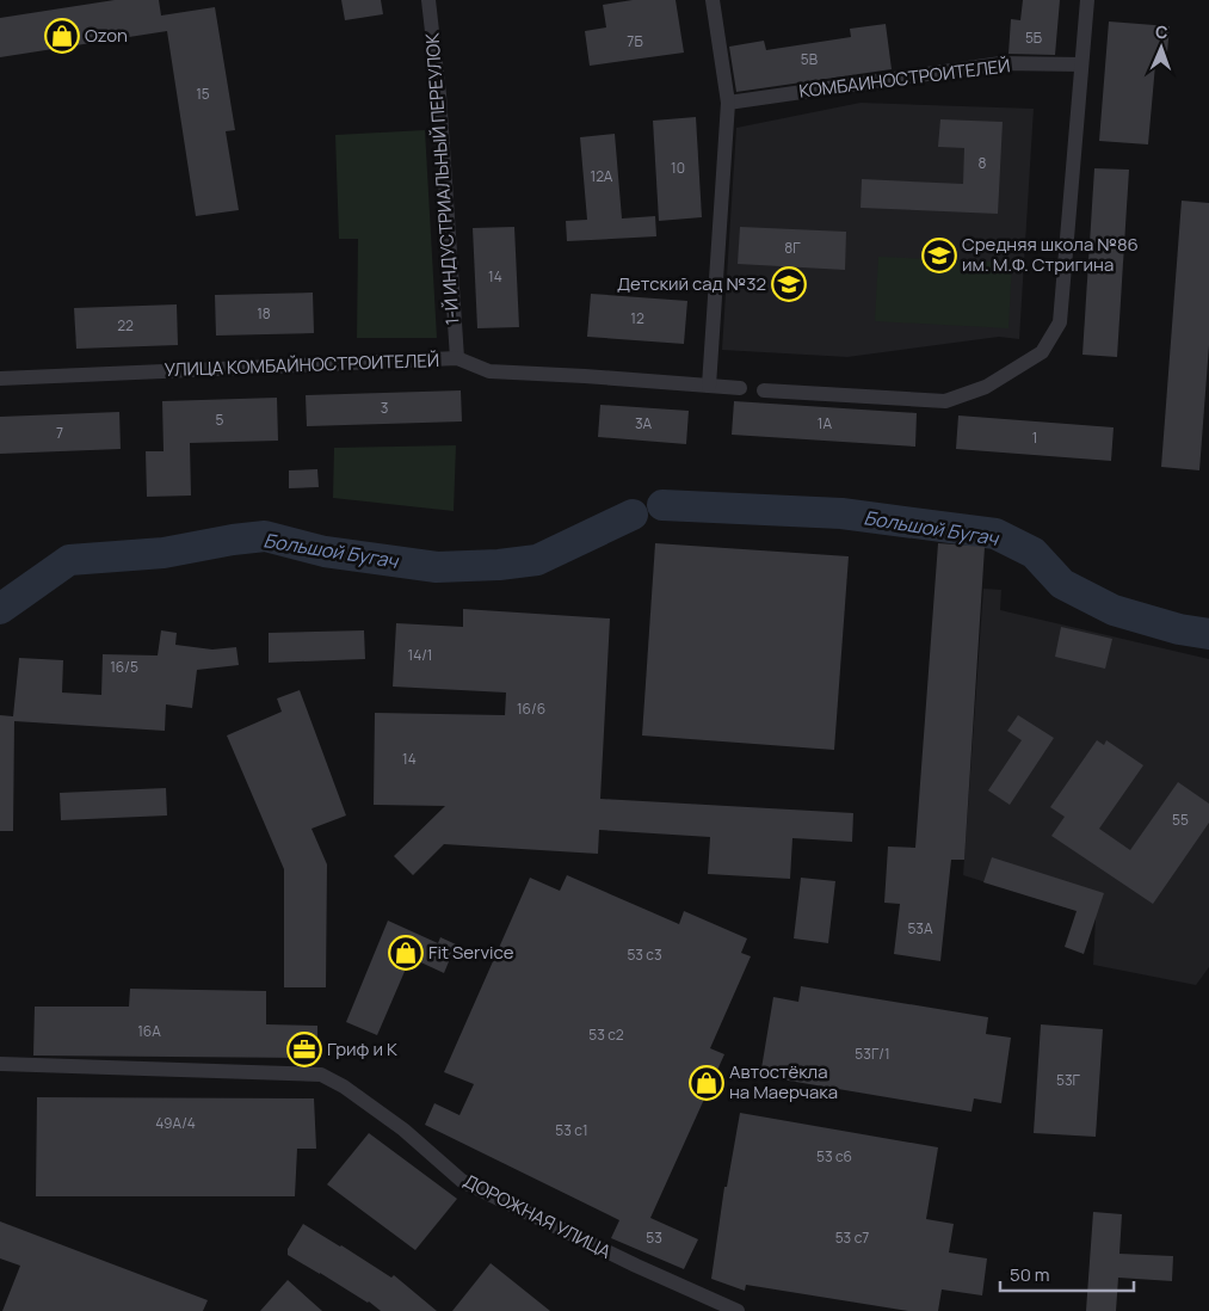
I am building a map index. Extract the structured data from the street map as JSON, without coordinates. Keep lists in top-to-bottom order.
{
  "streets": {
    "street": [
      "КОМБАИНОСТРОИТЕЛЕЙ",
      "1-Й ИНДУСТРИАЛЬНЫЙ ПЕРЕУЛОК",
      "УЛИЦА КОМБАЙНОСТРОИТЕЛЕЙ",
      "ДОРОЖНАЯ УЛИЦА"
    ]
  },
  "crossings": [
    ["1-Й ИНДУСТРИАЛЬНЫЙ ПЕРЕУЛОК", "УЛИЦА КОМБАЙНОСТРОИТЕЛЕЙ"]
  ],
  "water": ["Большой Бугач"],
  "places": {
    "shop": ["Ozon", "Fit Service", "Автостёкла на Маерчака"],
    "school or university": ["Средняя школа №86 им. М.Ф. Стригина", "Детский сад №32"],
    "office": ["Гриф и К"]
  },
  "house_numbers": [
    "5Б",
    "7Б",
    "5В",
    "15",
    "8",
    "10",
    "12А",
    "8Г",
    "14",
    "18",
    "12",
    "22",
    "3",
    "5",
    "3А",
    "1А",
    "7",
    "1",
    "14/1",
    "16/5",
    "16/6",
    "14",
    "55",
    "53А",
    "53 с3",
    "16А",
    "53 с2",
    "53Г/1",
    "53Г",
    "49А/4",
    "53 с1",
    "53 с6",
    "53",
    "53 с7"
  ],
  "scale_bar": "50 m",
  "north": "top"
}
